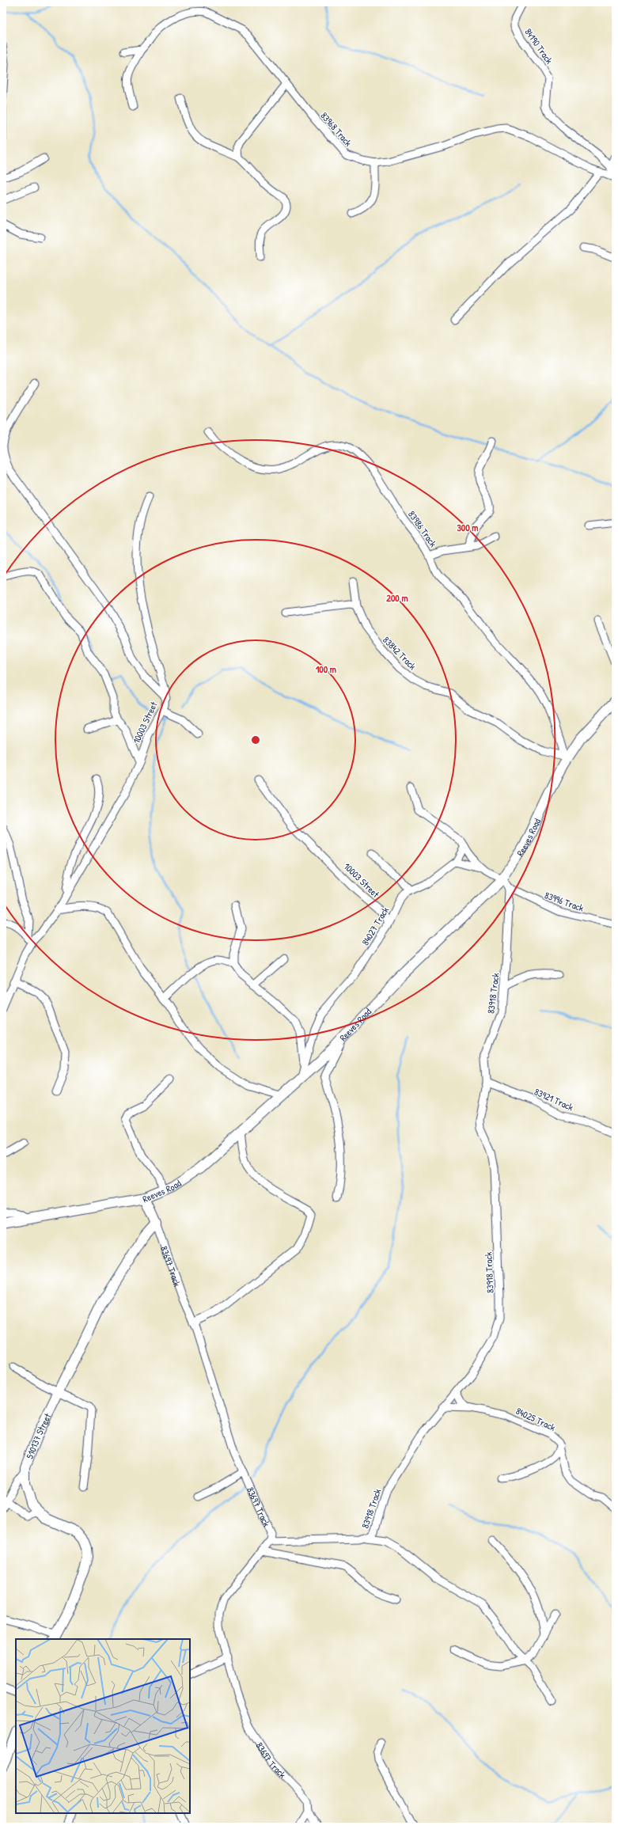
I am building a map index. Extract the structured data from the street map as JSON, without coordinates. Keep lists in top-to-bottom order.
{
  "streets": {
    "street": [
      "84190 Track",
      "83968 Track",
      "83986 Track",
      "83842 Track",
      "10003 Street",
      "Reeves Road",
      "83996 Track",
      "84027 Track",
      "83918 Track",
      "83921 Track",
      "83697 Track",
      "84025 Track",
      "510137 Street"
    ]
  },
  "crossings": [
    ["83986 Track", "83842 Track"],
    ["83986 Track", "Reeves Road"],
    ["83842 Track", "Reeves Road"],
    ["10003 Street", "84027 Track"],
    ["Reeves Road", "84027 Track"],
    ["Reeves Road", "83697 Track"],
    ["83996 Track", "83918 Track"],
    ["83918 Track", "83921 Track"],
    ["83918 Track", "83697 Track"],
    ["83918 Track", "84025 Track"],
    ["83697 Track", "510137 Street"]
  ],
  "rings": ["300 m", "200 m", "100 m"]
}
